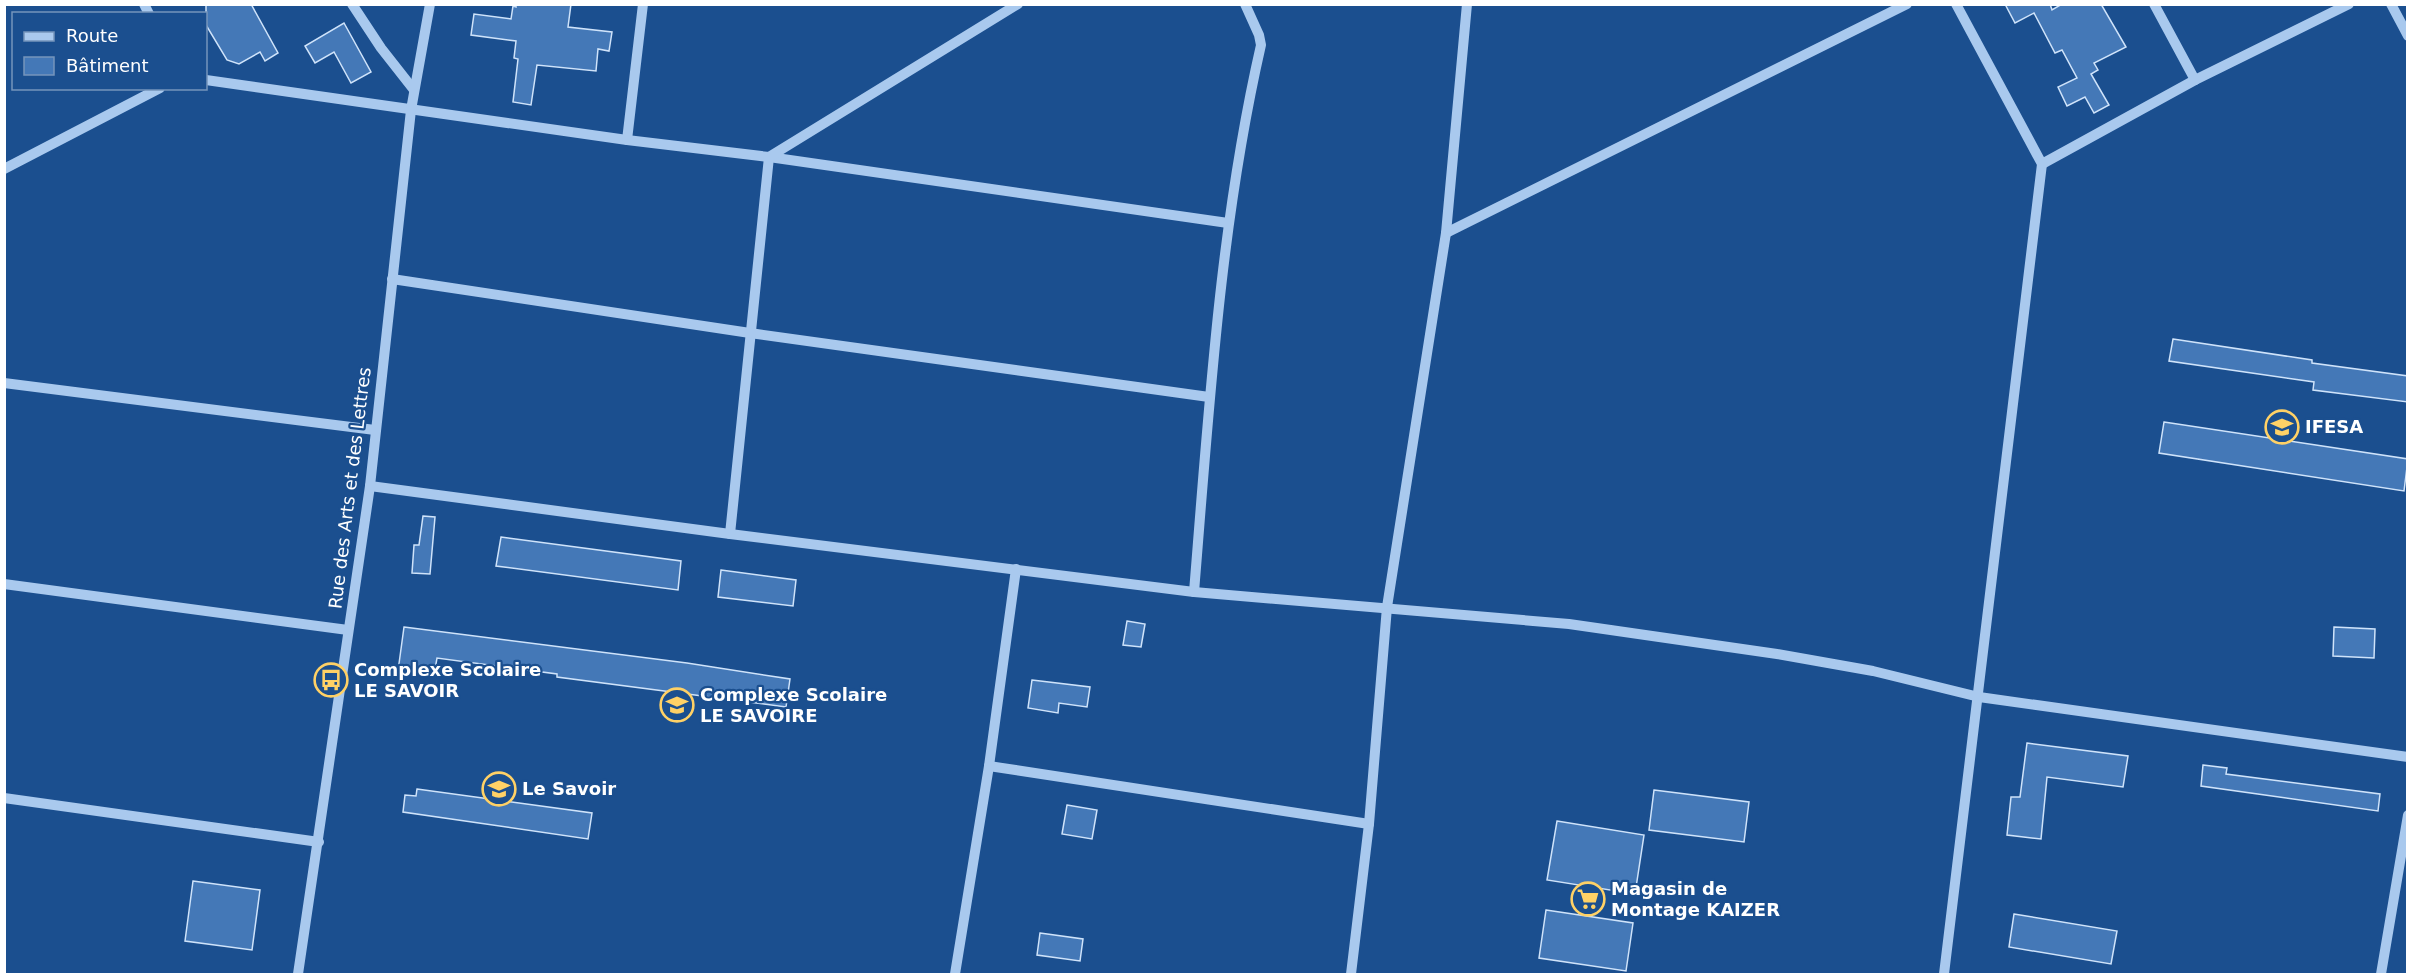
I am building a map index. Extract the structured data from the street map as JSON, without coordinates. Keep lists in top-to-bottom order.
{
  "streets": {
    "street": ["Rue des Arts et des Lettres"]
  },
  "places": {
    "school or university": ["IFESA", "Complexe Scolaire LE SAVOIRE", "Le Savoir"],
    "bus stop": ["Complexe Scolaire LE SAVOIR"],
    "supermarket": ["Magasin de Montage KAIZER"]
  },
  "legend": ["Route", "Bâtiment"]
}
